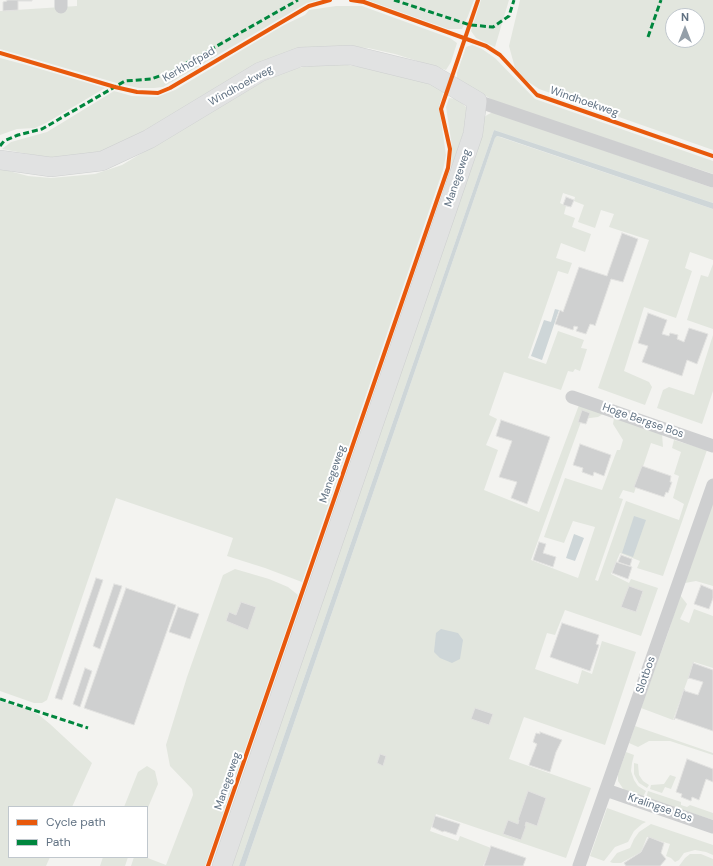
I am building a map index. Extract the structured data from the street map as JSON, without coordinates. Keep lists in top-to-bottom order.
{
  "streets": {
    "street": [
      "Windhoekweg",
      "Manegeweg",
      "Hoge Bergse Bos",
      "Slotbos",
      "Kralingse Bos"
    ],
    "cycle path": ["Kerkhofpad"]
  },
  "crossings": [
    ["Windhoekweg", "Manegeweg"],
    ["Slotbos", "Kralingse Bos"]
  ],
  "legend": ["Cycle path", "Path"],
  "north": "top"
}
